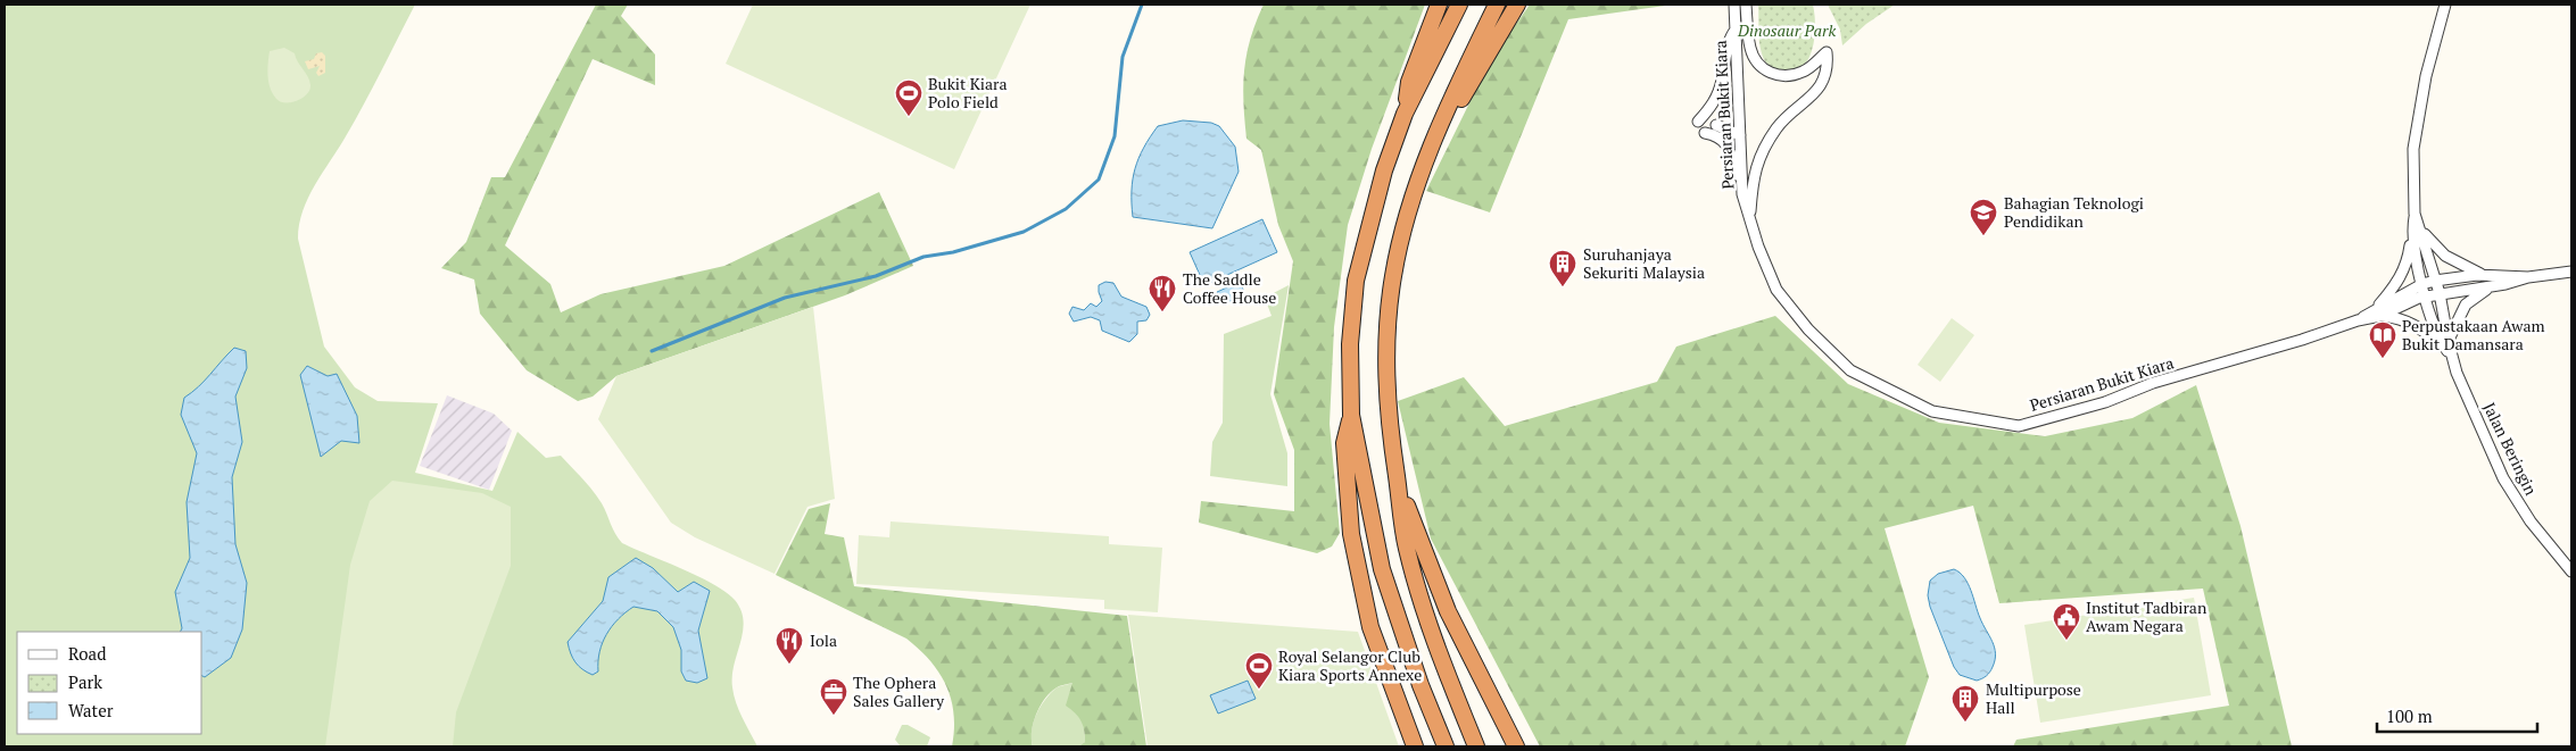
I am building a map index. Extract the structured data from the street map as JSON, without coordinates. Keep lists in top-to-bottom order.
{
  "streets": {
    "street": ["Persiaran Bukit Kiara", "Jalan Beringin"]
  },
  "crossings": [
    ["Persiaran Bukit Kiara", "Jalan Beringin"]
  ],
  "parks": ["Dinosaur Park"],
  "places": {
    "sports": ["Bukit Kiara Polo Field", "Royal Selangor Club Kiara Sports Annexe"],
    "school or university": ["Bahagian Teknologi Pendidikan"],
    "building": ["Suruhanjaya Sekuriti Malaysia", "Multipurpose Hall"],
    "restaurant": ["The Saddle Coffee House", "Iola"],
    "library": ["Perpustakaan Awam Bukit Damansara"],
    "public building": ["Institut Tadbiran Awam Negara"],
    "office": ["The Ophera Sales Gallery"]
  },
  "legend": ["Road", "Park", "Water"],
  "scale_bar": "100 m"
}
